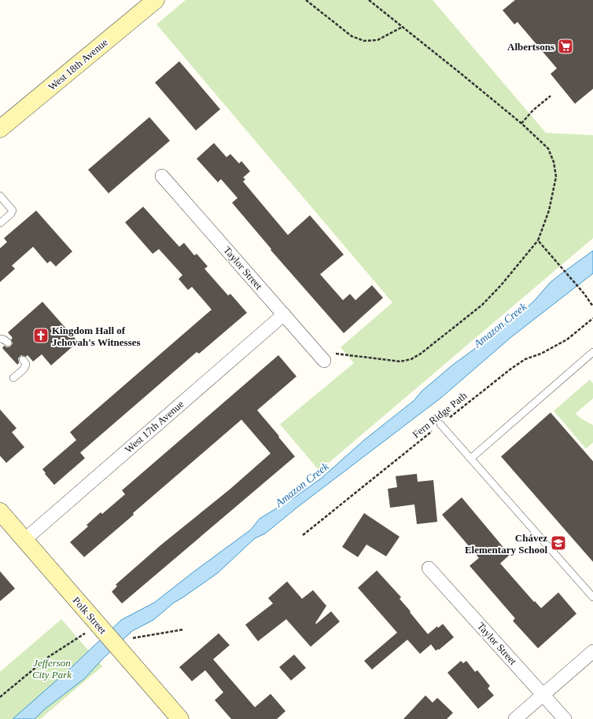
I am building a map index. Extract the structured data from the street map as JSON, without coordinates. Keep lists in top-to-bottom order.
{
  "streets": {
    "street": [
      "West 18th Avenue",
      "Taylor Street",
      "West 17th Avenue",
      "Polk Street"
    ],
    "path": ["Fern Ridge Path"]
  },
  "crossings": [
    ["Taylor Street", "West 17th Avenue"],
    ["West 17th Avenue", "Polk Street"]
  ],
  "water": ["Amazon Creek"],
  "parks": ["Jefferson City Park"],
  "places": {
    "supermarket": ["Albertsons"],
    "church": ["Kingdom Hall of Jehovah's Witnesses"],
    "school or university": ["Chávez Elementary School"]
  }
}
